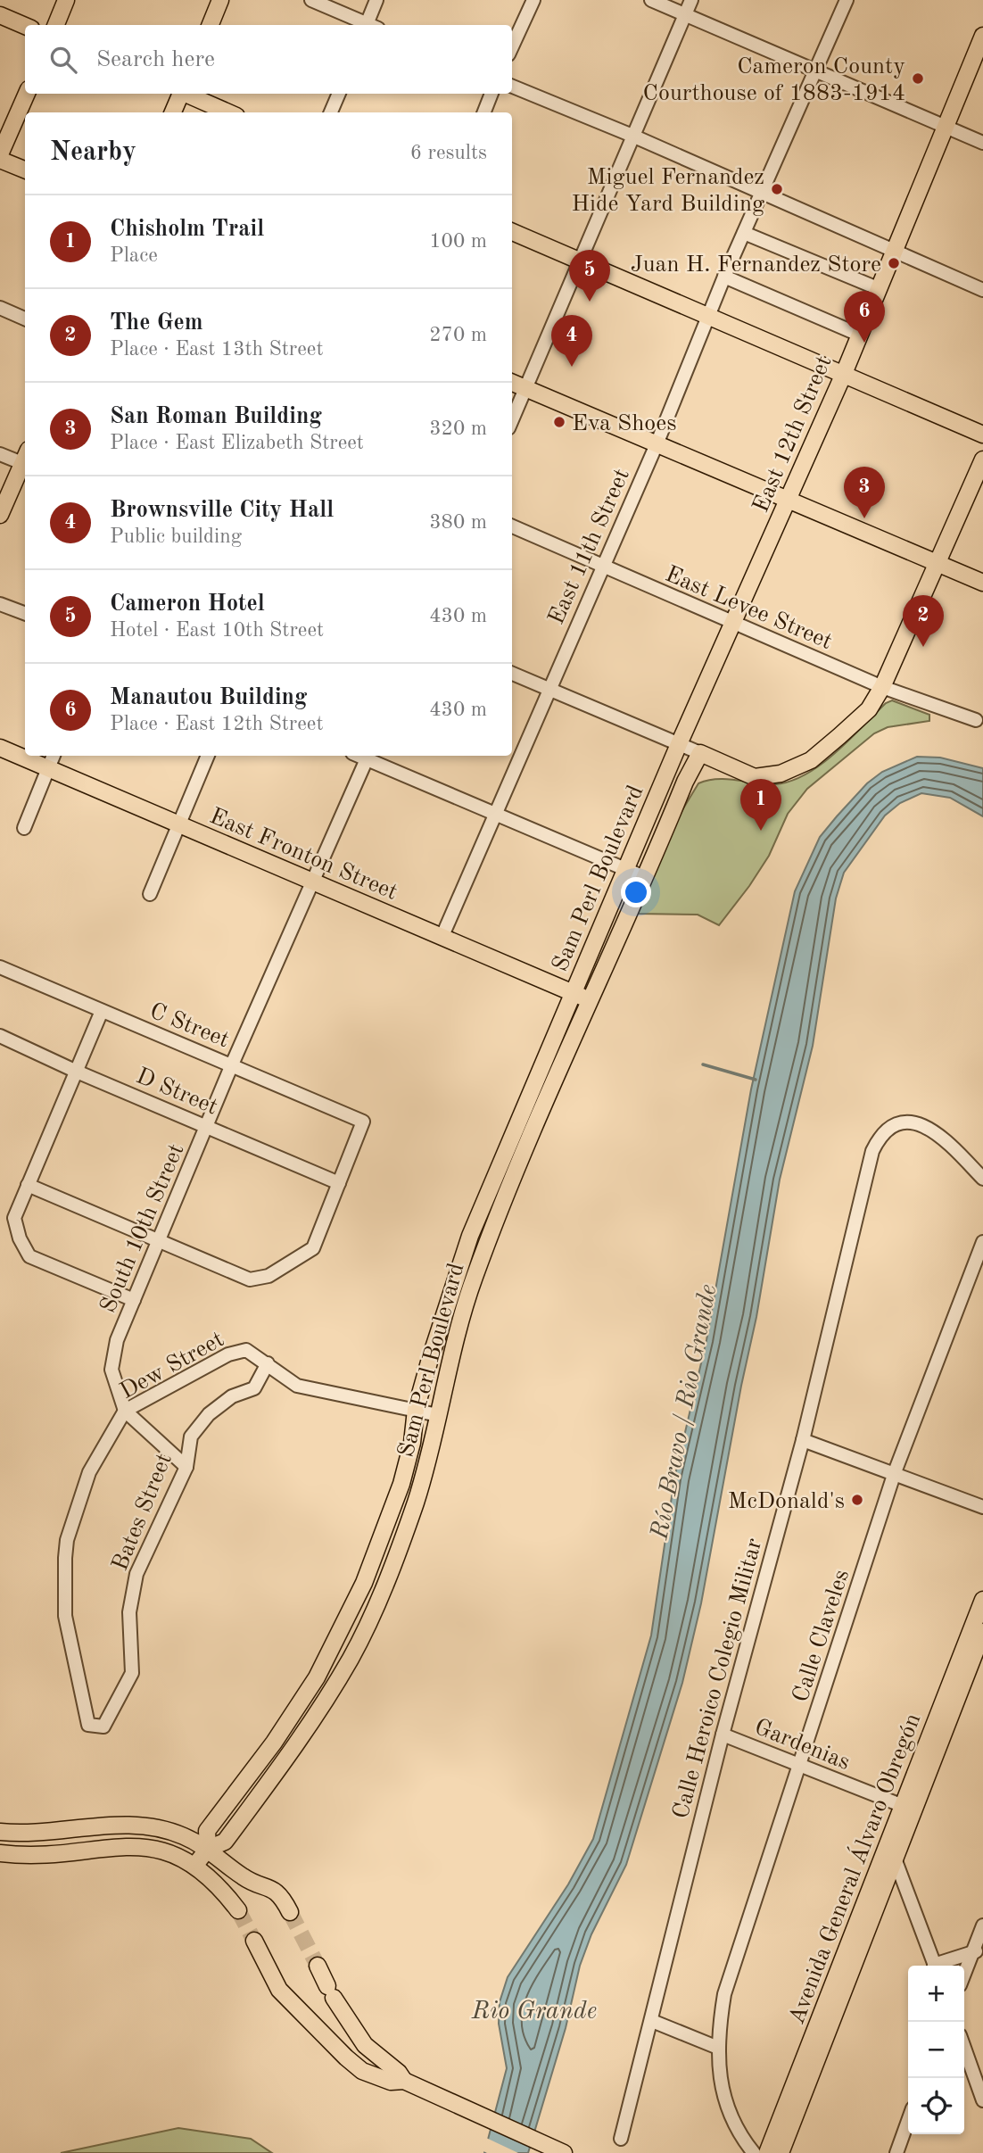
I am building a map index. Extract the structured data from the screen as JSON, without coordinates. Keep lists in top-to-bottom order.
{
  "streets": {
    "main road": [
      "East 12th Street",
      "East Fronton Street",
      "Sam Perl Boulevard",
      "Avenida General Álvaro Obregón"
    ],
    "street": [
      "East 11th Street",
      "East Levee Street",
      "C Street",
      "D Street",
      "South 10th Street",
      "Dew Street",
      "Bates Street",
      "Calle Claveles",
      "Calle Heroico Colegio Militar",
      "Gardenias"
    ]
  },
  "crossings": [
    ["East 12th Street", "East Levee Street"],
    ["East 12th Street", "Sam Perl Boulevard"],
    ["East 11th Street", "East Levee Street"],
    ["East 11th Street", "East Fronton Street"],
    ["East Fronton Street", "Sam Perl Boulevard"],
    ["East Fronton Street", "South 10th Street"],
    ["Sam Perl Boulevard", "Dew Street"],
    ["C Street", "D Street"],
    ["C Street", "South 10th Street"],
    ["D Street", "South 10th Street"],
    ["South 10th Street", "Dew Street"],
    ["Dew Street", "Bates Street"],
    ["Calle Claveles", "Gardenias"],
    ["Calle Heroico Colegio Militar", "Gardenias"],
    ["Gardenias", "Avenida General Álvaro Obregón"]
  ],
  "water": ["Río Bravo / Rio Grande", "Rio Grande"],
  "places": [
    "Cameron County Courthouse of 1883-1914",
    "Miguel Fernandez Hide Yard Building",
    "Juan H. Fernandez Store",
    "Eva Shoes",
    "McDonald's"
  ],
  "page": {
    "search": "Search here",
    "heading": ["Nearby", "6 results"],
    "list": [
      {
        "mark": "1",
        "name": "Chisholm Trail",
        "note": "Place",
        "value": "100 m"
      },
      {
        "mark": "2",
        "name": "The Gem",
        "note": "Place · East 13th Street",
        "value": "270 m"
      },
      {
        "mark": "3",
        "name": "San Roman Building",
        "note": "Place · East Elizabeth Street",
        "value": "320 m"
      },
      {
        "mark": "4",
        "name": "Brownsville City Hall",
        "note": "Public building",
        "value": "380 m"
      },
      {
        "mark": "5",
        "name": "Cameron Hotel",
        "note": "Hotel · East 10th Street",
        "value": "430 m"
      },
      {
        "mark": "6",
        "name": "Manautou Building",
        "note": "Place · East 12th Street",
        "value": "430 m"
      }
    ],
    "pins": [
      "5",
      "6",
      "4",
      "3",
      "2",
      "1"
    ],
    "map_buttons": ["+", "−"]
  }
}
